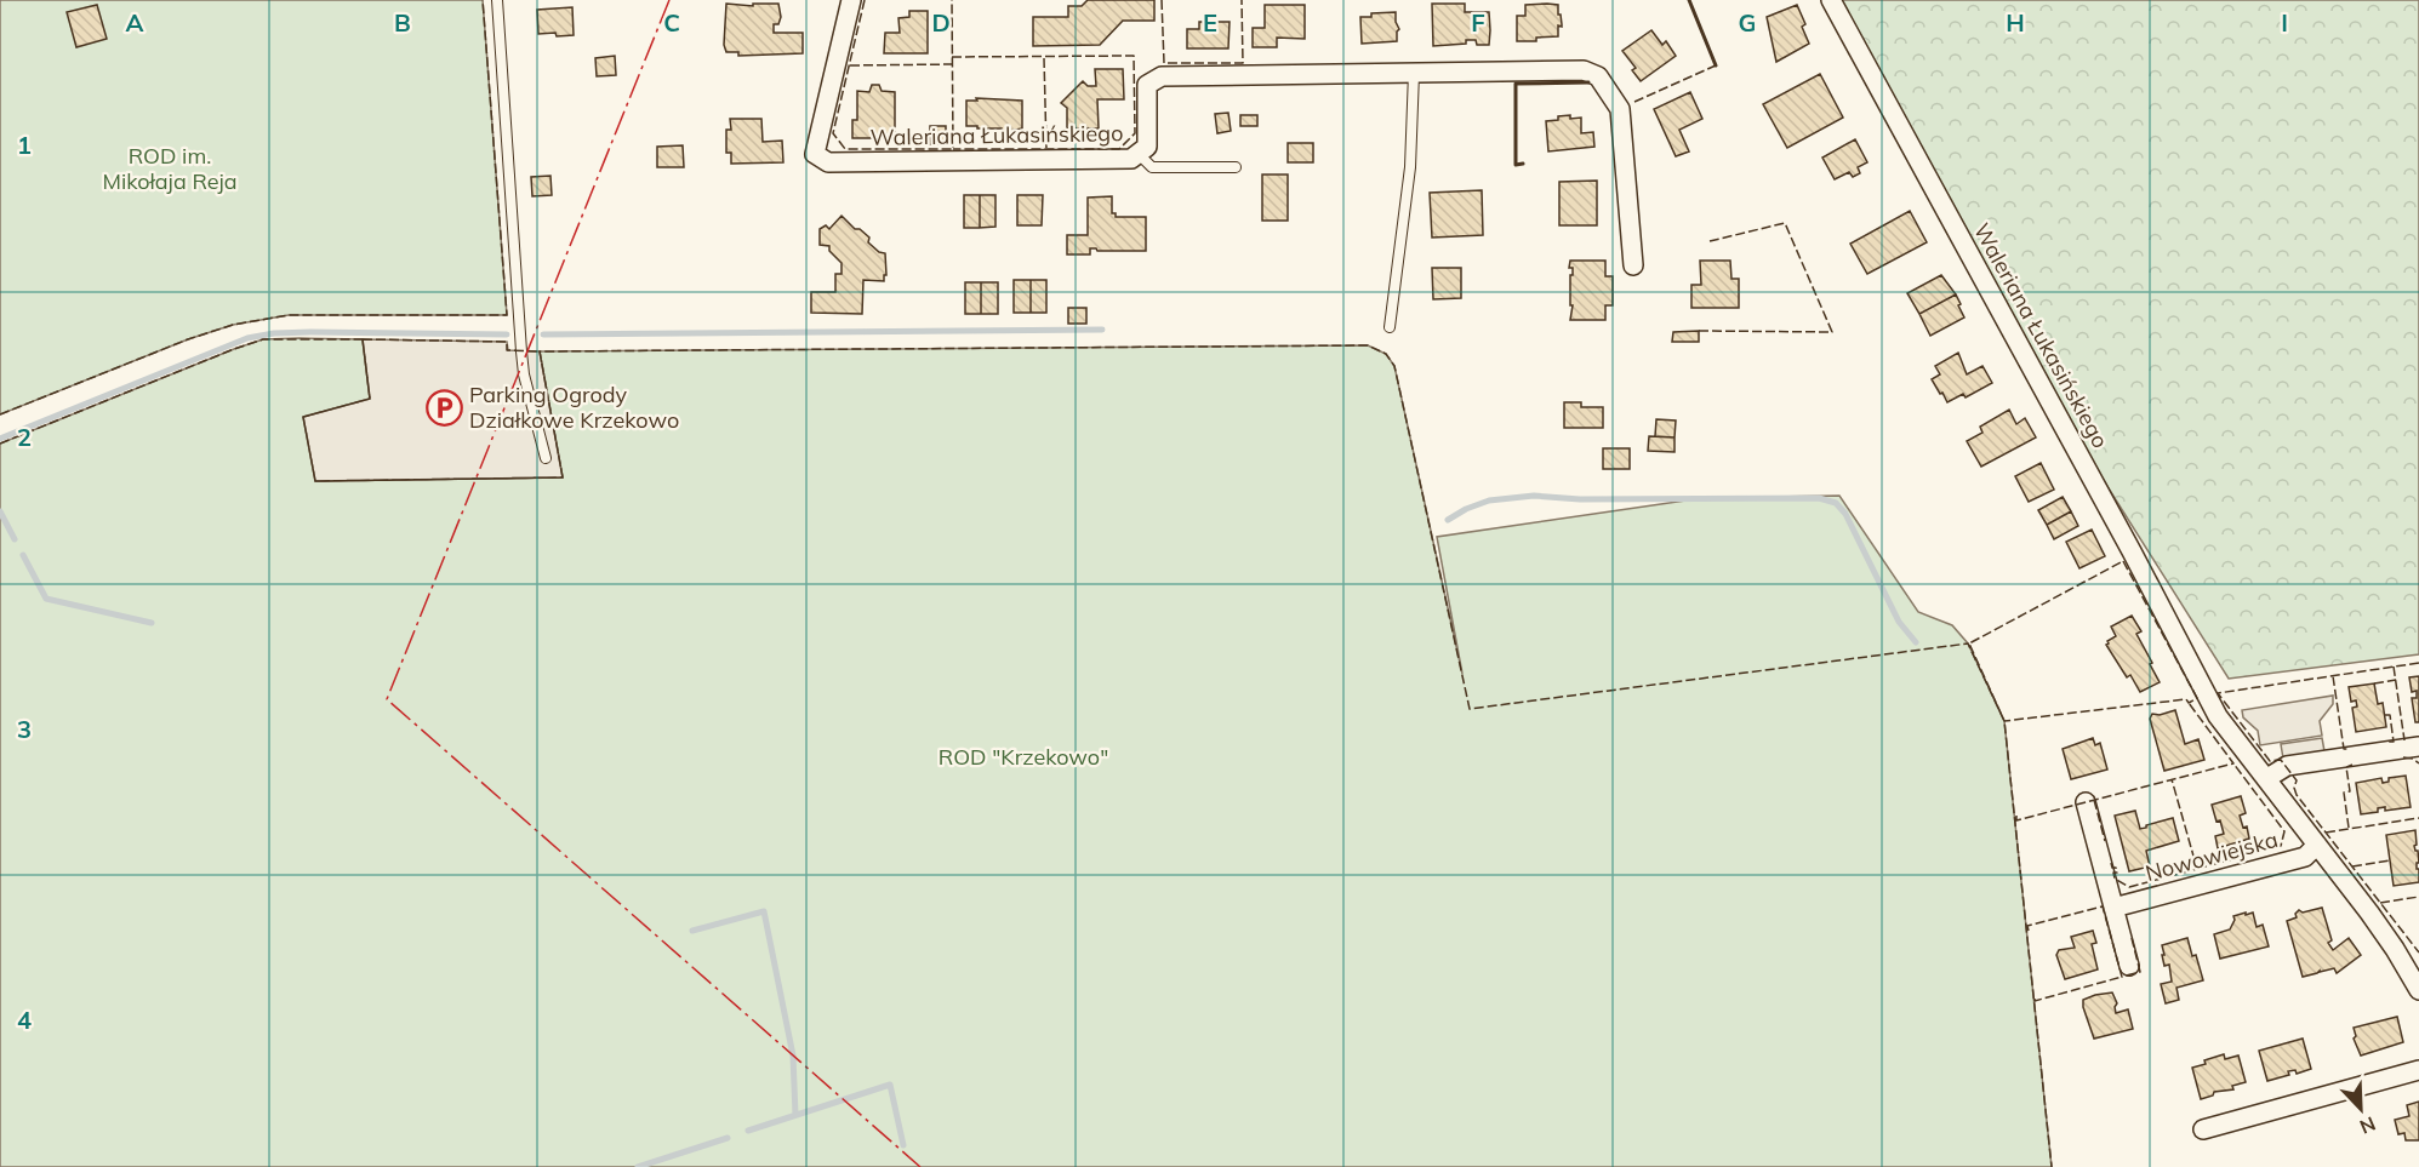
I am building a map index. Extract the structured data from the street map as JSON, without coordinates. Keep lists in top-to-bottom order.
{
  "streets": {
    "street": ["Waleriana Łukasińskiego", "Nowowiejska"]
  },
  "crossings": [
    ["Waleriana Łukasińskiego", "Nowowiejska"]
  ],
  "parks": ["ROD im. Mikołaja Reja", "ROD \"Krzekowo\""],
  "places": {
    "parking": ["Parking Ogrody Działkowe Krzekowo"]
  },
  "north": "bottom right",
  "grid": {
    "columns": [
      "A",
      "B",
      "C",
      "D",
      "E",
      "F",
      "G",
      "H",
      "I"
    ],
    "rows": [
      "1",
      "2",
      "3",
      "4"
    ]
  }
}
